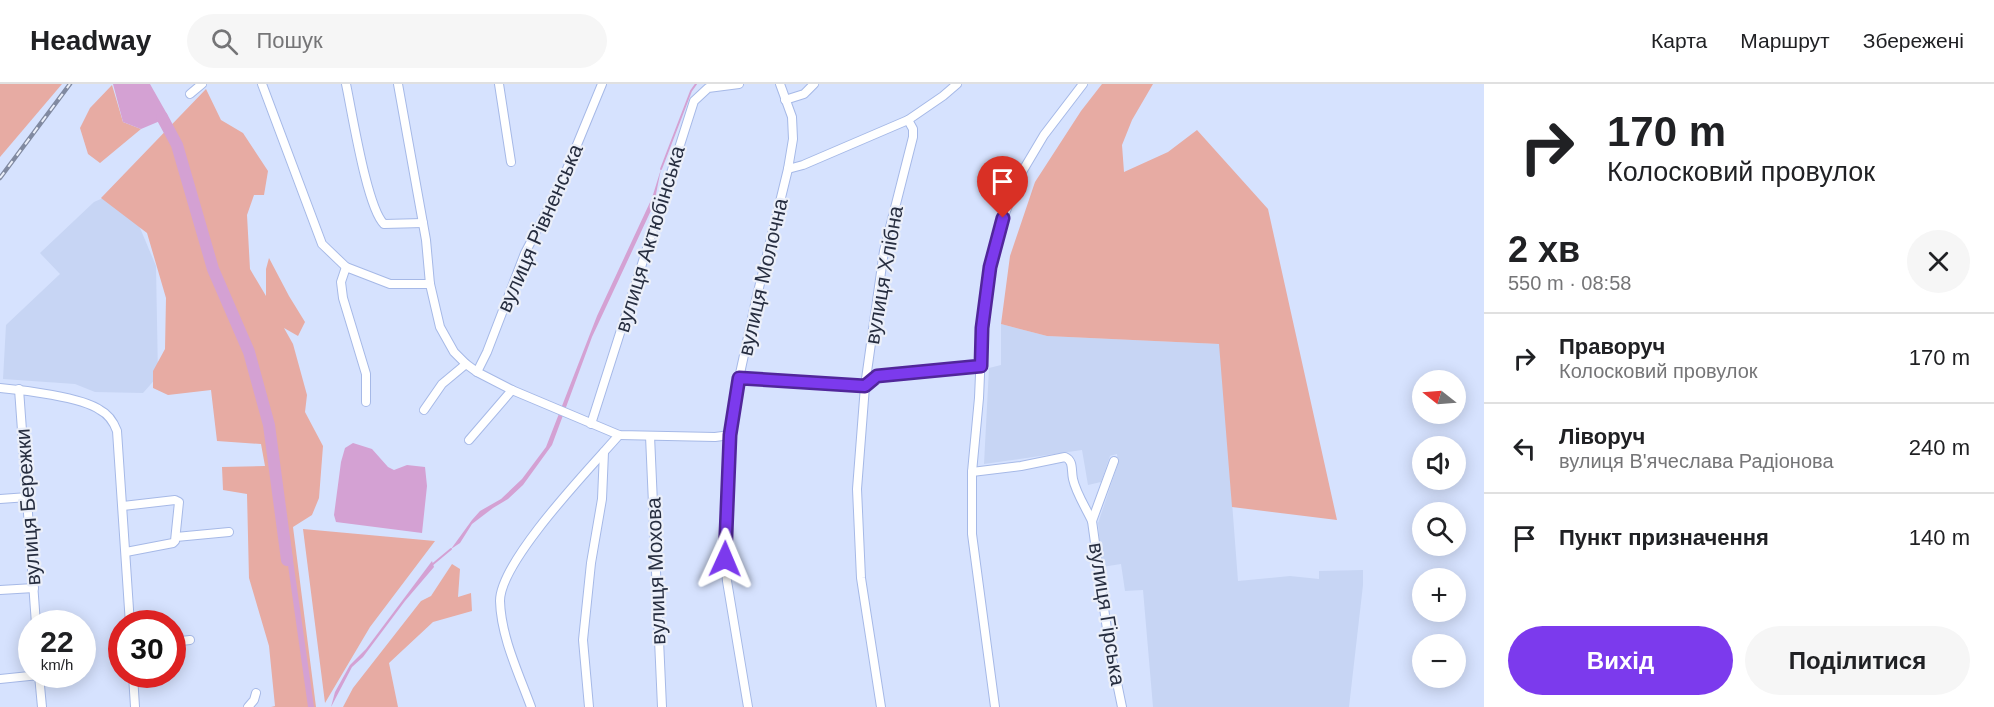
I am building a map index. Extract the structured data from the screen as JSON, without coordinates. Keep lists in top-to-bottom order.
{
  "streets": {
    "street": [
      "вулиця Рівненська",
      "вулиця Актюбінська",
      "вулиця Хлібна",
      "вулиця Молочна",
      "вулиця Бережки",
      "вулиця Мохова",
      "вулиця Гірська"
    ]
  },
  "crossings": [
    ["вулиця Хлібна", "вулиця Молочна"]
  ],
  "north": "left",
  "page": {
    "header": "Headway",
    "search": "Пошук",
    "nav": ["Карта", "Маршрут", "Збережені"],
    "turn": ["170 m", "Колосковий провулок"],
    "heading": ["2 хв", "550 m · 08:58"],
    "list": [
      {
        "name": "Праворуч",
        "note": "Колосковий провулок",
        "value": "170 m"
      },
      {
        "name": "Ліворуч",
        "note": "вулиця В'ячеслава Радіонова",
        "value": "240 m"
      },
      {
        "name": "Пункт призначення",
        "value": "140 m"
      }
    ],
    "map_buttons": ["+", "−"],
    "speed": "22 km/h",
    "limit": "30",
    "buttons": ["Вихід", "Поділитися"]
  }
}
